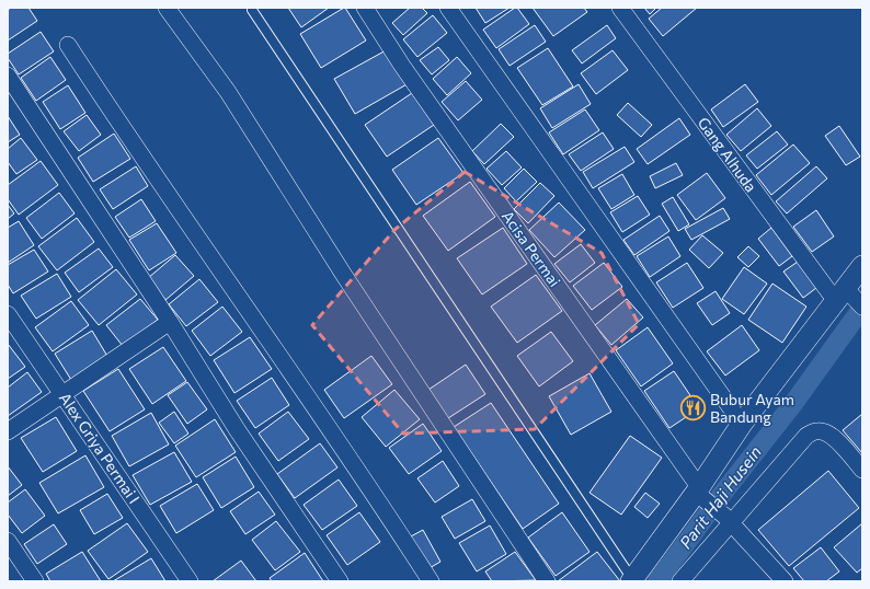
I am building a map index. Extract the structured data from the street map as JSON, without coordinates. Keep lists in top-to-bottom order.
{
  "streets": {
    "street": ["Gang Alhuda", "Acisa Permai", "Alex Griya Permai I"]
  },
  "water": ["Parit Haji Husein"],
  "places": {
    "restaurant": ["Bubur Ayam Bandung"]
  }
}
